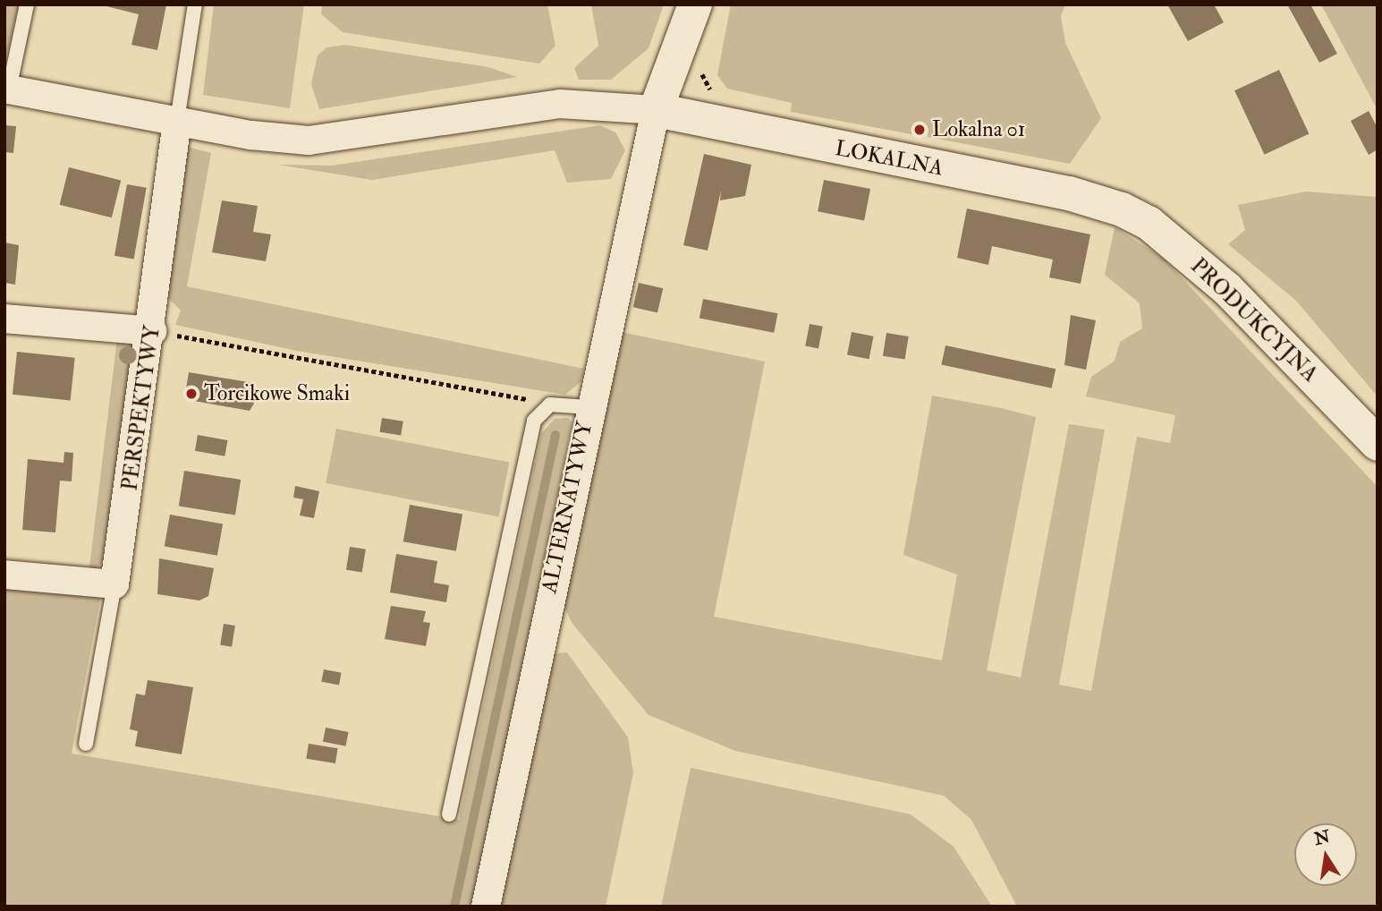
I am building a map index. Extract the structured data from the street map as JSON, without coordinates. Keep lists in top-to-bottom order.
{
  "streets": {
    "street": [
      "LOKALNA",
      "PRODUKCYJNA",
      "PERSPEKTYWY",
      "ALTERNATYWY"
    ]
  },
  "crossings": [
    ["LOKALNA", "PRODUKCYJNA"],
    ["LOKALNA", "ALTERNATYWY"]
  ],
  "places": ["Lokalna 01", "Torcikowe Smaki"],
  "north": "top"
}
